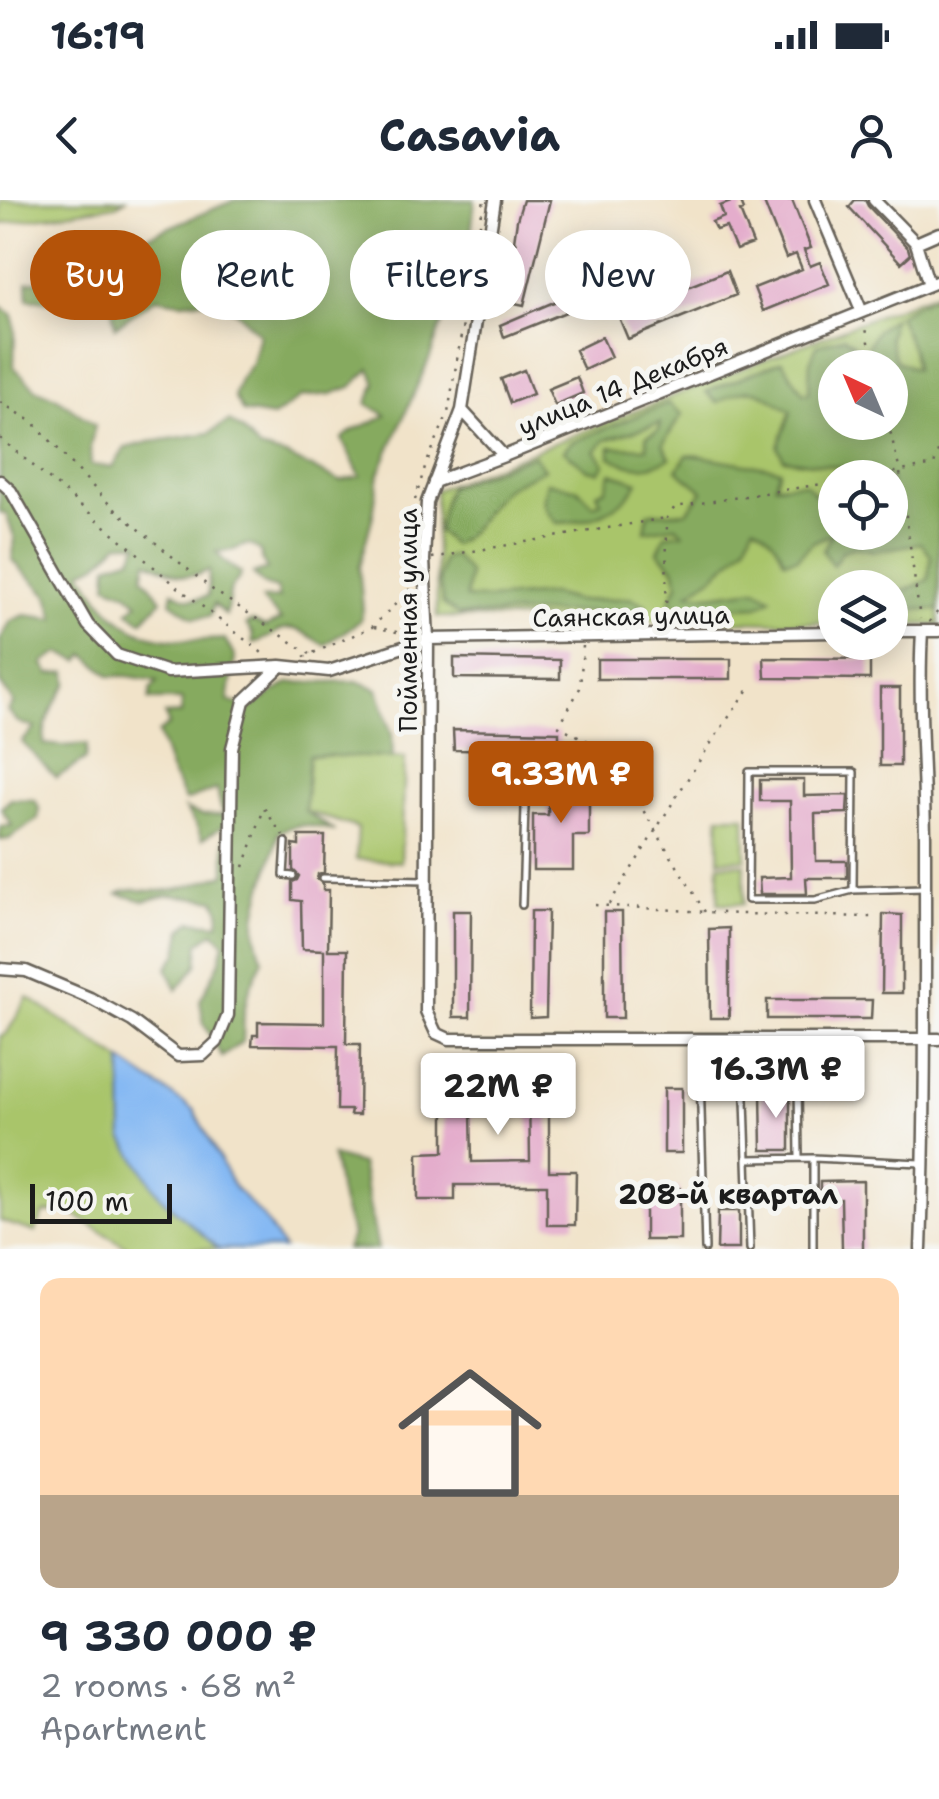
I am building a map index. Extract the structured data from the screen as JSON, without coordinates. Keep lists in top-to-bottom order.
{
  "streets": {
    "street": ["улица 14 Декабря", "Саянская улица", "Пойменная улица"]
  },
  "crossings": [
    ["улица 14 Декабря", "Пойменная улица"],
    ["Саянская улица", "Пойменная улица"]
  ],
  "districts": ["208-й квартал"],
  "scale_bar": "100 m",
  "north": "top left",
  "page": {
    "status": "16:19",
    "header": "Casavia",
    "chip": [
      "Buy",
      "Rent",
      "Filters",
      "New"
    ],
    "price": ["9.33M ₽", "16.3M ₽", "22M ₽"],
    "scale": "100 m",
    "list": [
      {
        "name": "9 330 000 ₽",
        "note": "2 rooms · 68 m² · Apartment"
      }
    ]
  }
}
